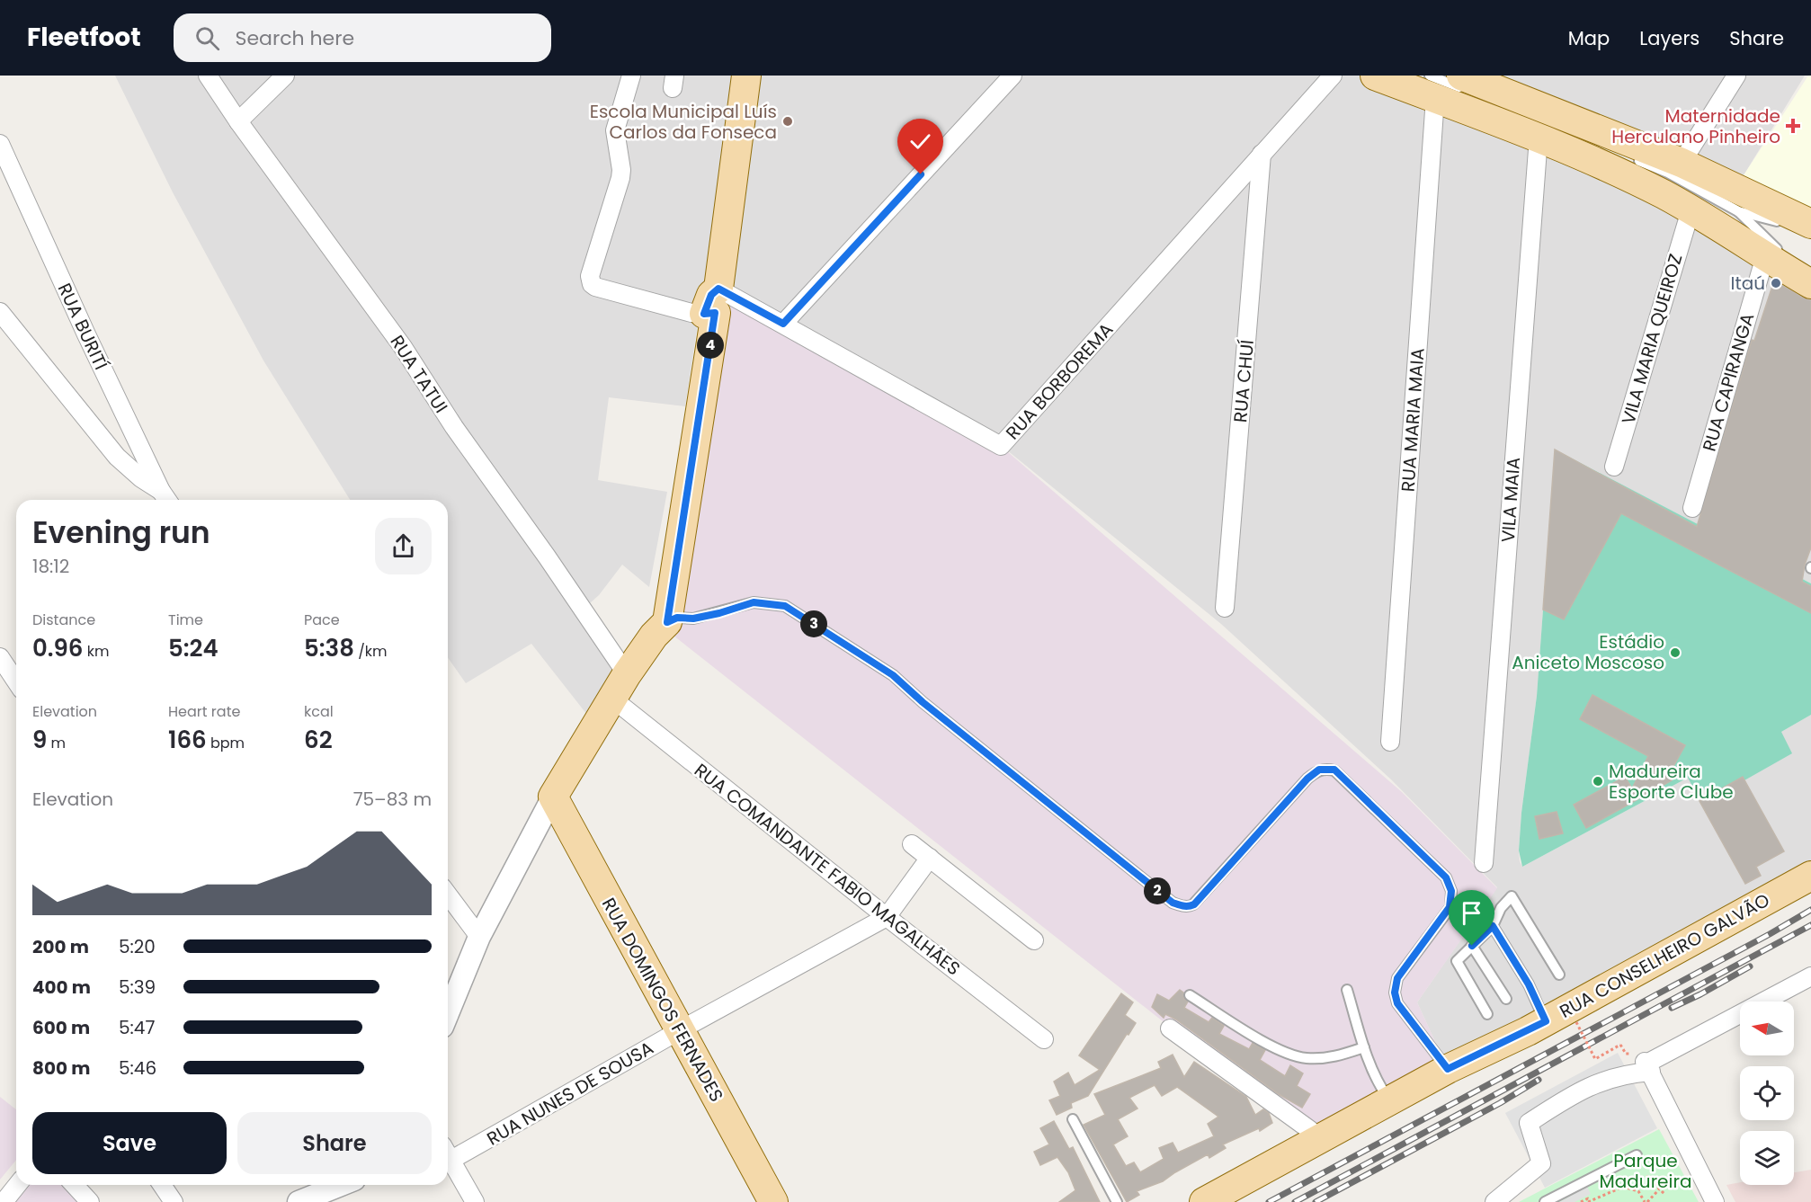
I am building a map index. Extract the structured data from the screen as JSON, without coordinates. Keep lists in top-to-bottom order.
{
  "streets": {
    "main road": ["RUA CONSELHEIRO GALVÃO", "RUA DOMINGOS FERNADES"],
    "street": [
      "RUA BURITÍ",
      "VILA MARIA QUEIROZ",
      "RUA TATUI",
      "RUA BORBOREMA",
      "RUA CHUÍ",
      "RUA CAPIRANGA",
      "RUA MARIA MAIA",
      "VILA MAIA",
      "RUA COMANDANTE FABIO MAGALHÃES",
      "RUA NUNES DE SOUSA"
    ]
  },
  "crossings": [
    ["RUA BORBOREMA", "RUA CHUÍ"],
    ["RUA COMANDANTE FABIO MAGALHÃES", "RUA NUNES DE SOUSA"],
    ["RUA DOMINGOS FERNADES", "RUA NUNES DE SOUSA"]
  ],
  "parks": ["Parque Madureira"],
  "places": {
    "other": [
      "Escola Municipal Luís Carlos da Fonseca",
      "Itaú",
      "Estádio Aniceto Moscoso",
      "Madureira Esporte Clube"
    ],
    "health": ["Maternidade Herculano Pinheiro"]
  },
  "north": "left",
  "page": {
    "header": "Fleetfoot",
    "search": "Search here",
    "nav": ["Map", "Layers", "Share"],
    "pins": ["4", "3", "2"],
    "heading": ["Evening run", "18:12"],
    "stats": [
      ["Distance", "0.96 km"],
      ["Time", "5:24"],
      ["Pace", "5:38 /km"],
      ["Elevation", "9 m"],
      ["Heart rate", "166 bpm"],
      ["kcal", "62"]
    ],
    "chart": ["Elevation", "75–83 m"],
    "list": [
      {
        "name": "200 m",
        "note": "5:20"
      },
      {
        "name": "400 m",
        "note": "5:39"
      },
      {
        "name": "600 m",
        "note": "5:47"
      },
      {
        "name": "800 m",
        "note": "5:46"
      }
    ],
    "buttons": ["Save", "Share"]
  }
}
